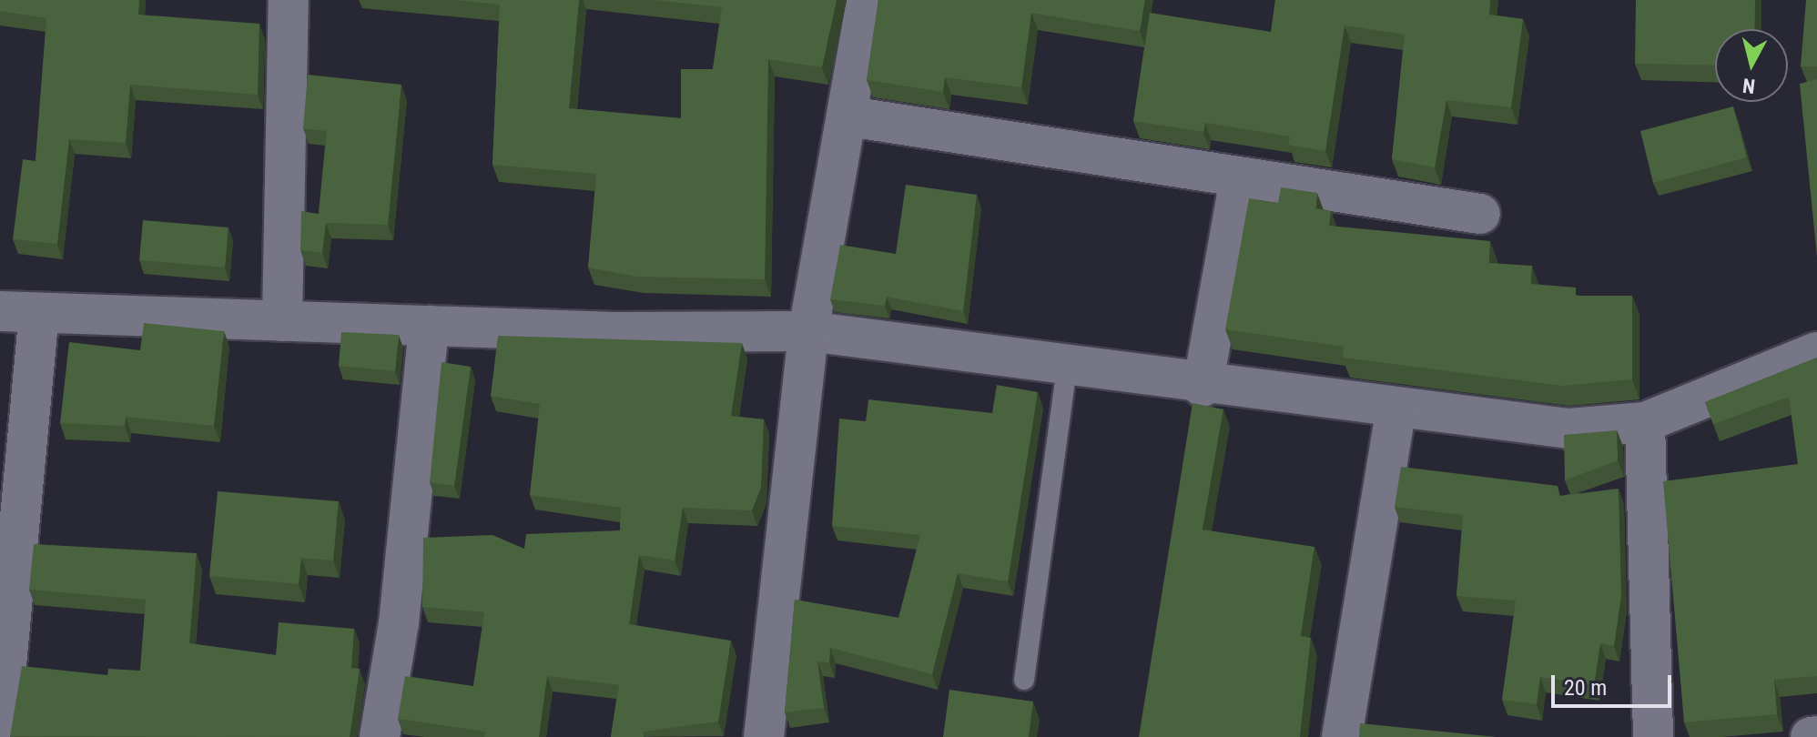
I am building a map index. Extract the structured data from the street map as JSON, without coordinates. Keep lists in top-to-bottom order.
{
  "scale_bar": "20 m",
  "north": "bottom"
}
